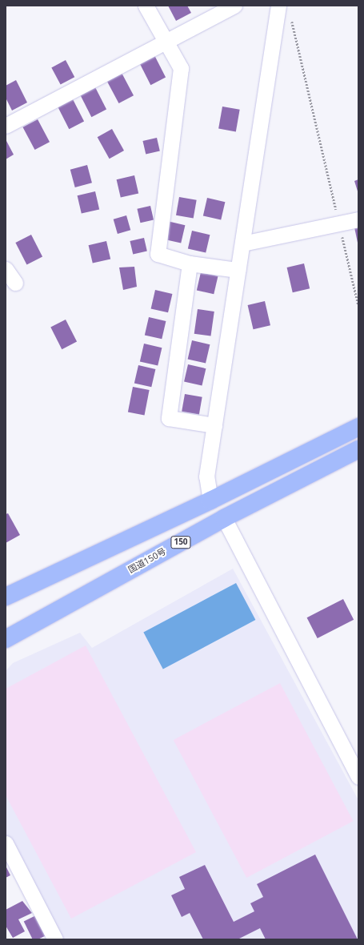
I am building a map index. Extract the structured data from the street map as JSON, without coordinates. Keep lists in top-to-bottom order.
{
  "streets": {
    "highway": ["150", "国道150号"]
  }
}
